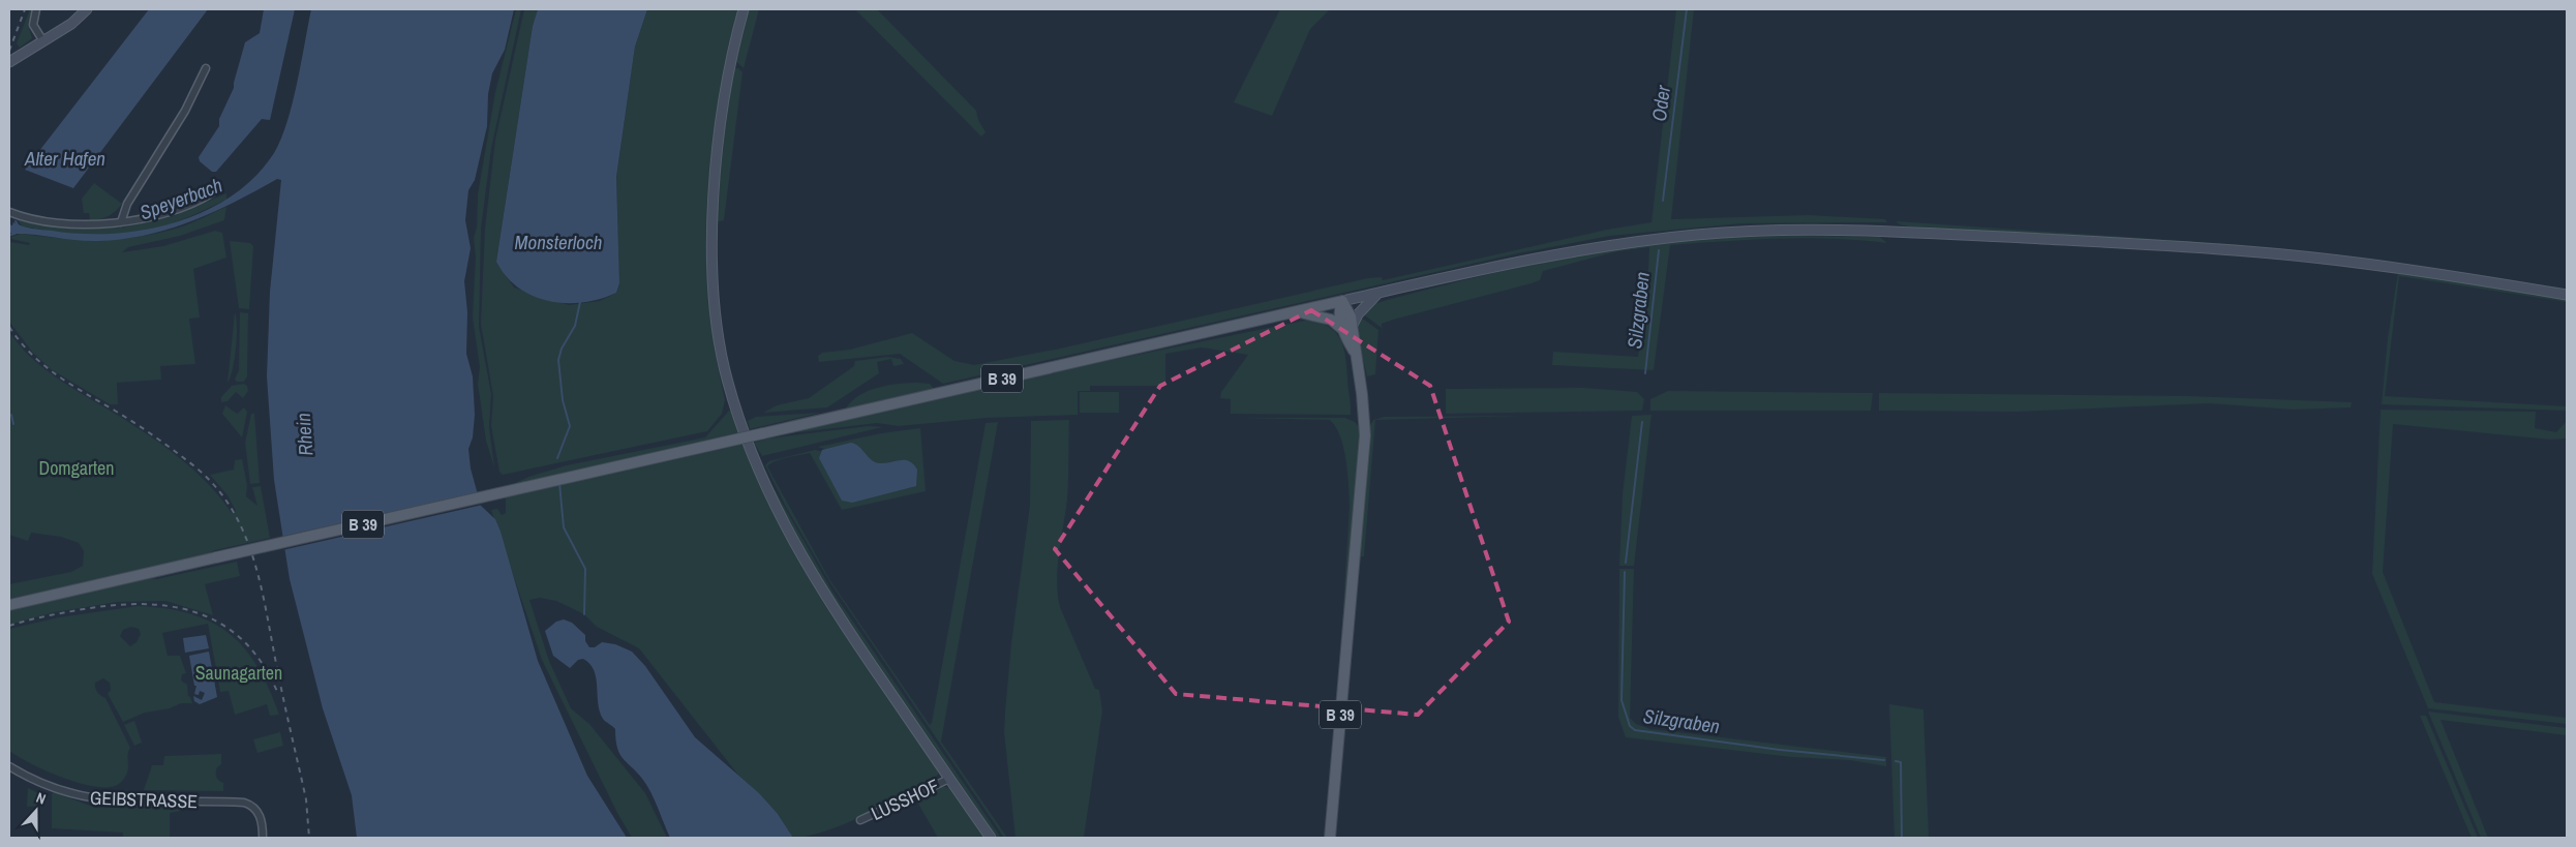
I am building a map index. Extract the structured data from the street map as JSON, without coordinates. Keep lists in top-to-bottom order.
{
  "streets": {
    "main road": ["B 39"],
    "street": ["GEIBSTRASSE", "LUSSHOF"]
  },
  "water": [
    "Oder",
    "Alter Hafen",
    "Speyerbach",
    "Monsterloch",
    "Silzgraben",
    "Rhein"
  ],
  "parks": ["Domgarten", "Saunagarten"],
  "north": "top"
}
